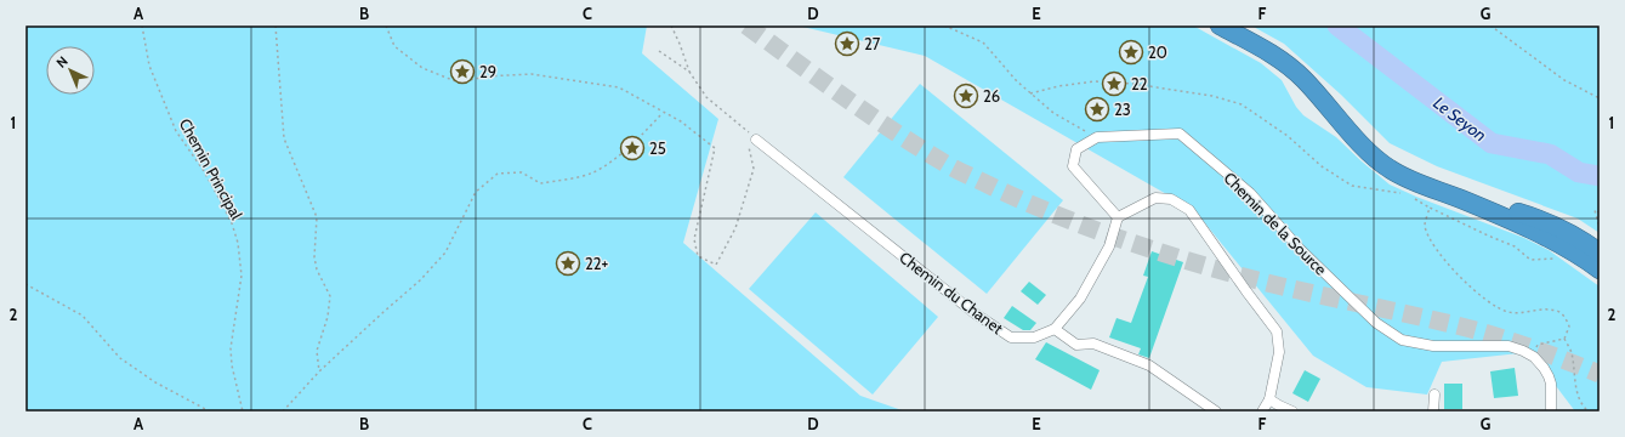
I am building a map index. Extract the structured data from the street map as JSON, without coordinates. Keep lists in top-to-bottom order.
{
  "streets": {
    "street": ["Chemin de la Source", "Chemin du Chanet"],
    "path": ["Chemin Principal"]
  },
  "water": ["Le Seyon"],
  "places": {
    "place": [
      "27",
      "20",
      "29",
      "22",
      "26",
      "23",
      "25",
      "22+"
    ]
  },
  "north": "top left",
  "grid": {
    "columns": [
      "A",
      "B",
      "C",
      "D",
      "E",
      "F",
      "G"
    ],
    "rows": ["1", "2"]
  }
}
